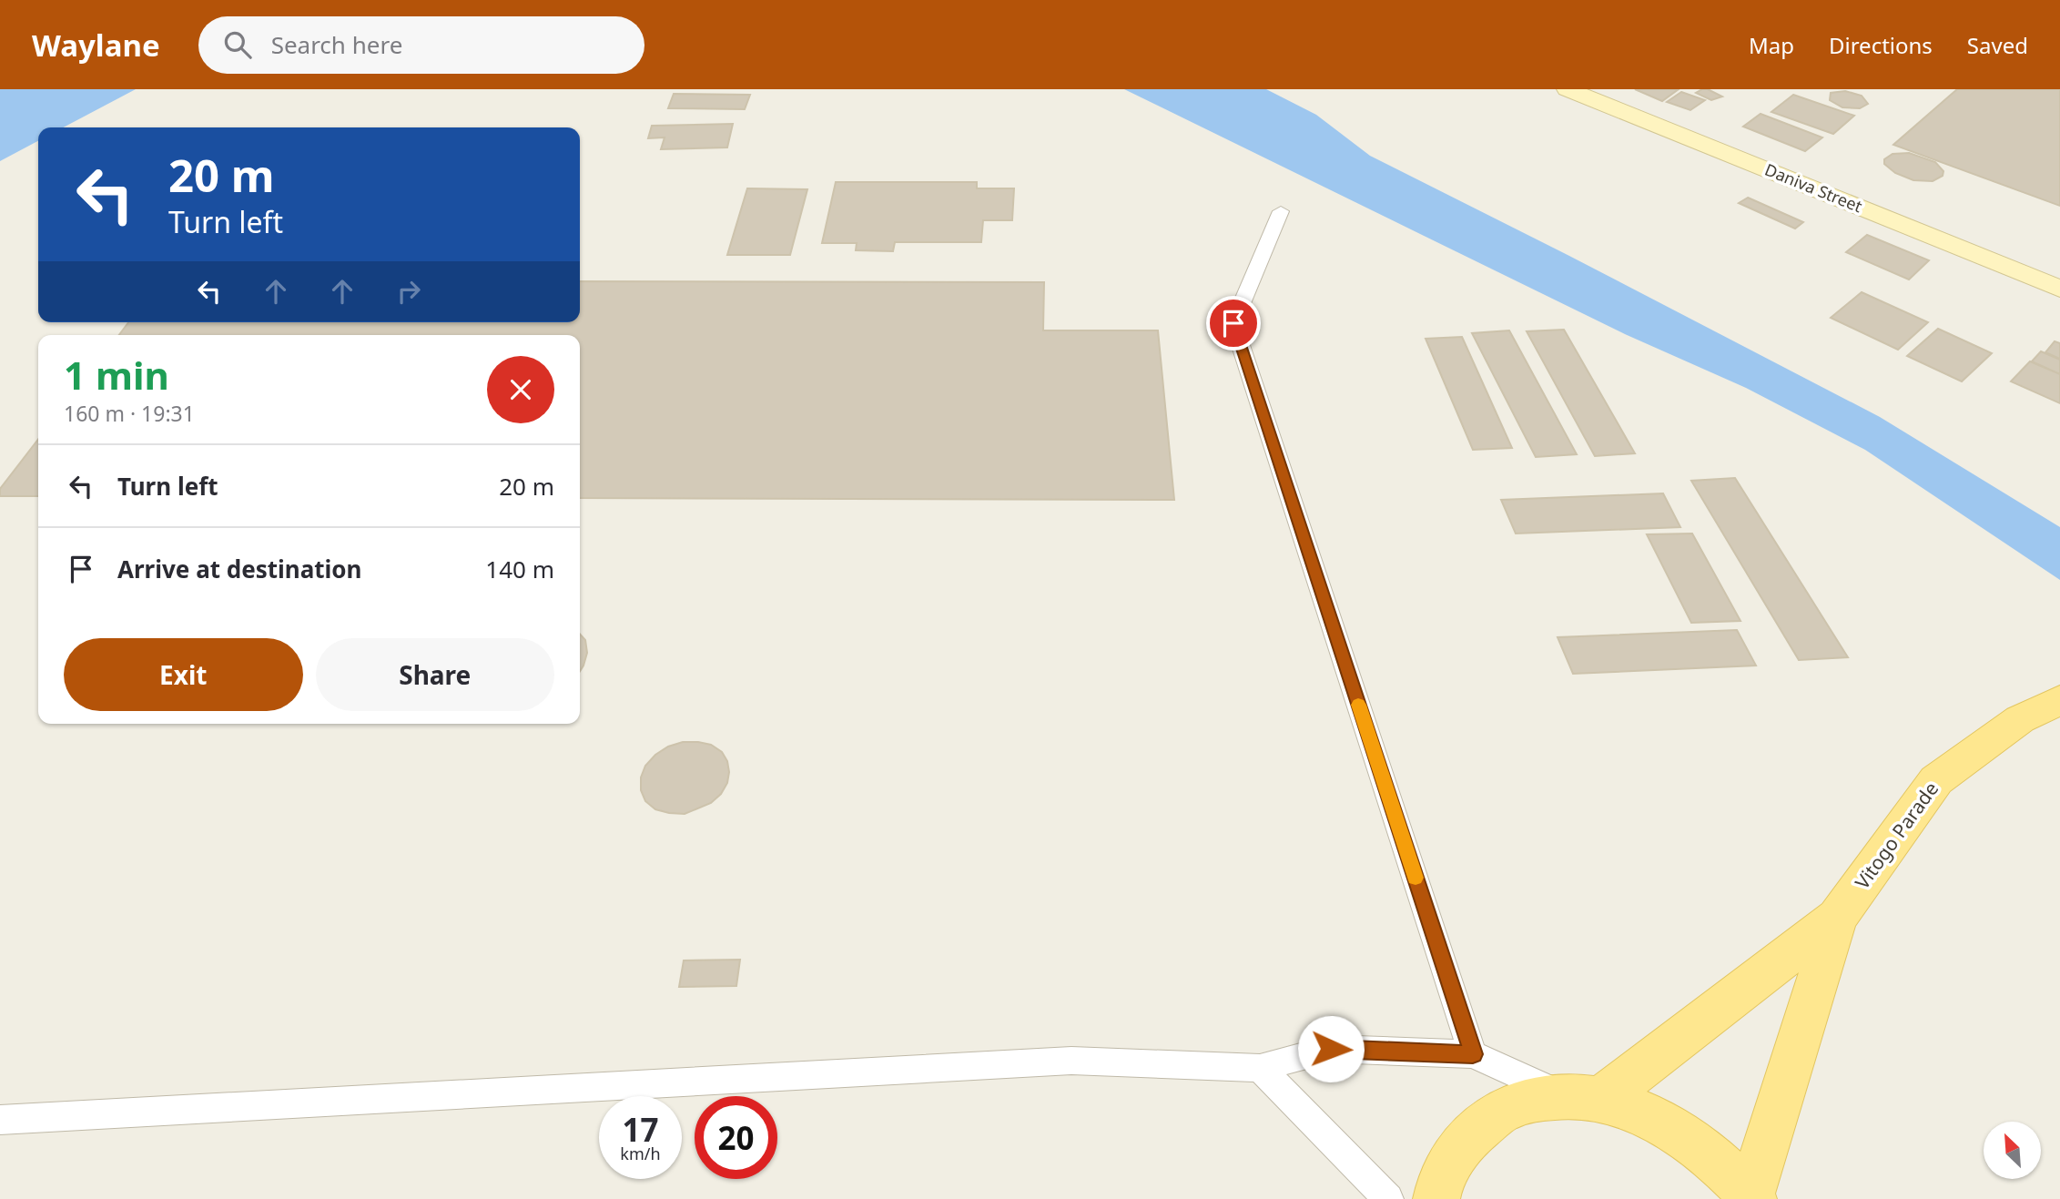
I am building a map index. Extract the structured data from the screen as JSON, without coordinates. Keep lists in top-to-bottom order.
{
  "streets": {
    "main road": ["Vitogo Parade"],
    "street": ["Daniva Street"]
  },
  "north": "top left",
  "page": {
    "header": "Waylane",
    "search": "Search here",
    "nav": ["Map", "Directions", "Saved"],
    "turn": ["20 m", "Turn left"],
    "heading": ["1 min", "160 m · 19:31"],
    "list": [
      {
        "name": "Turn left",
        "value": "20 m"
      },
      {
        "name": "Arrive at destination",
        "value": "140 m"
      }
    ],
    "buttons": ["Exit", "Share"],
    "speed": "17 km/h",
    "limit": "20"
  }
}
